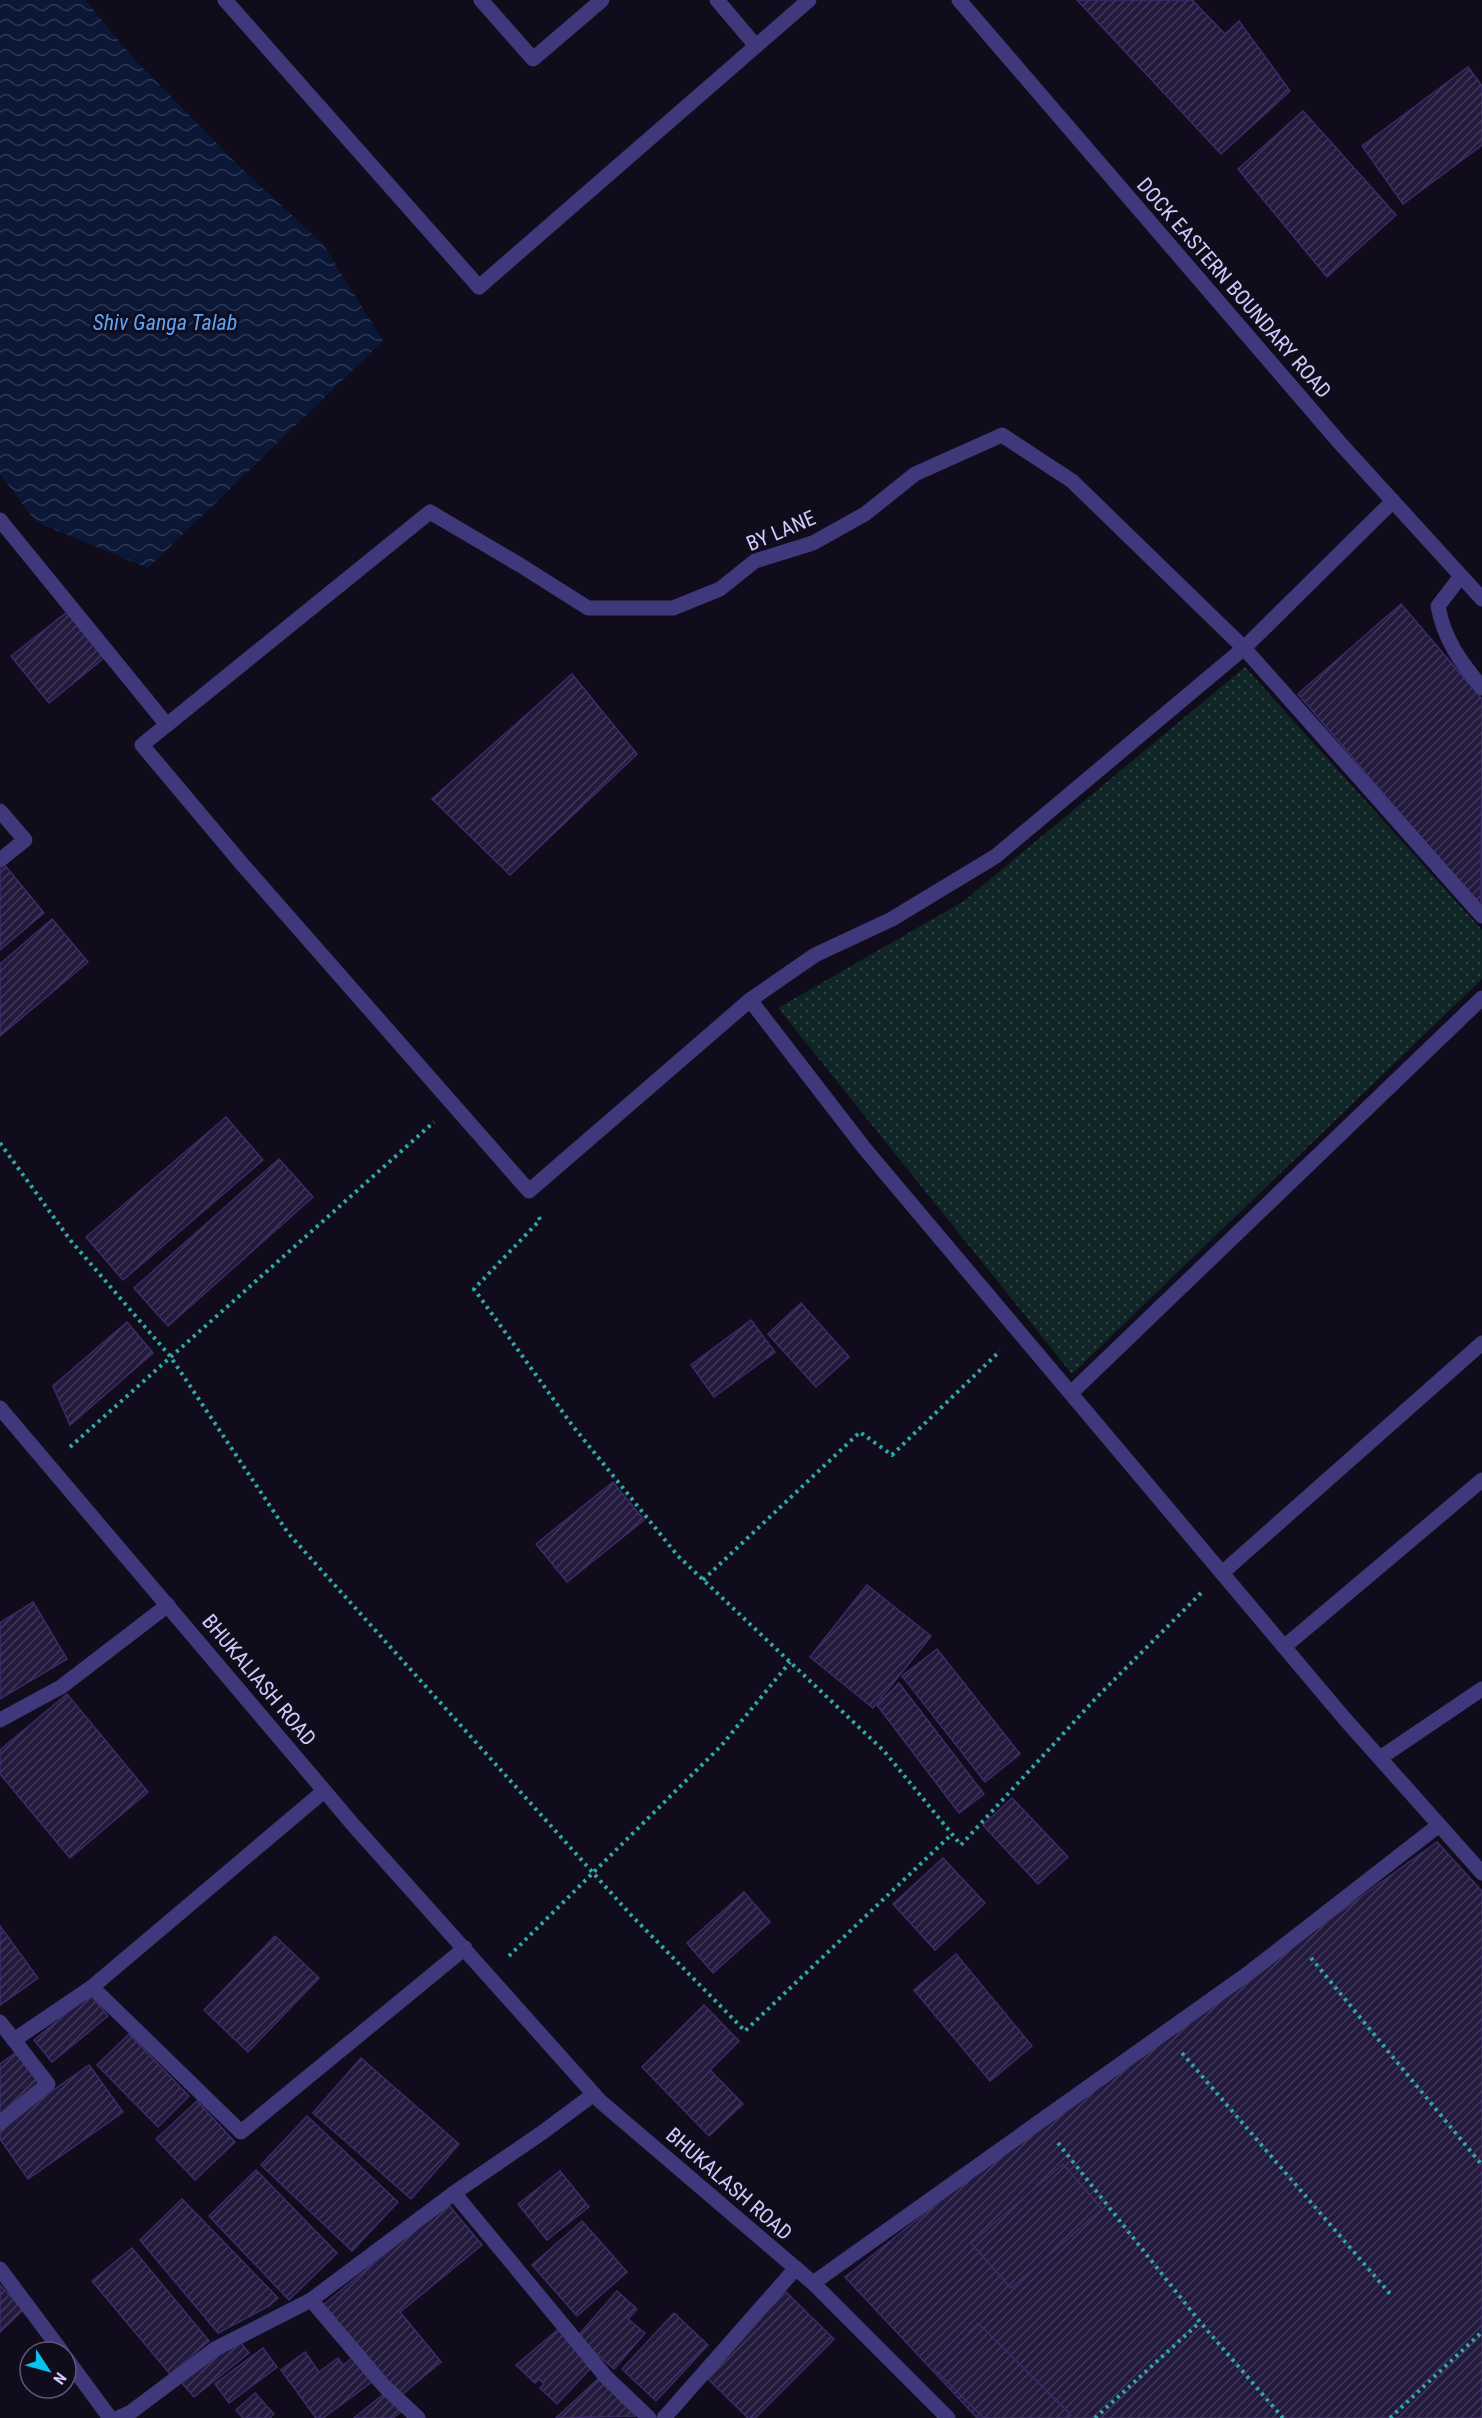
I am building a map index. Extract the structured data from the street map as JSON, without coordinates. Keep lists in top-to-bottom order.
{
  "streets": {
    "street": [
      "DOCK EASTERN BOUNDARY ROAD",
      "BY LANE",
      "BHUKALIASH ROAD",
      "BHUKALASH ROAD"
    ]
  },
  "crossings": [
    ["BHUKALIASH ROAD", "BHUKALASH ROAD"]
  ],
  "water": ["Shiv Ganga Talab"],
  "north": "bottom right"
}
